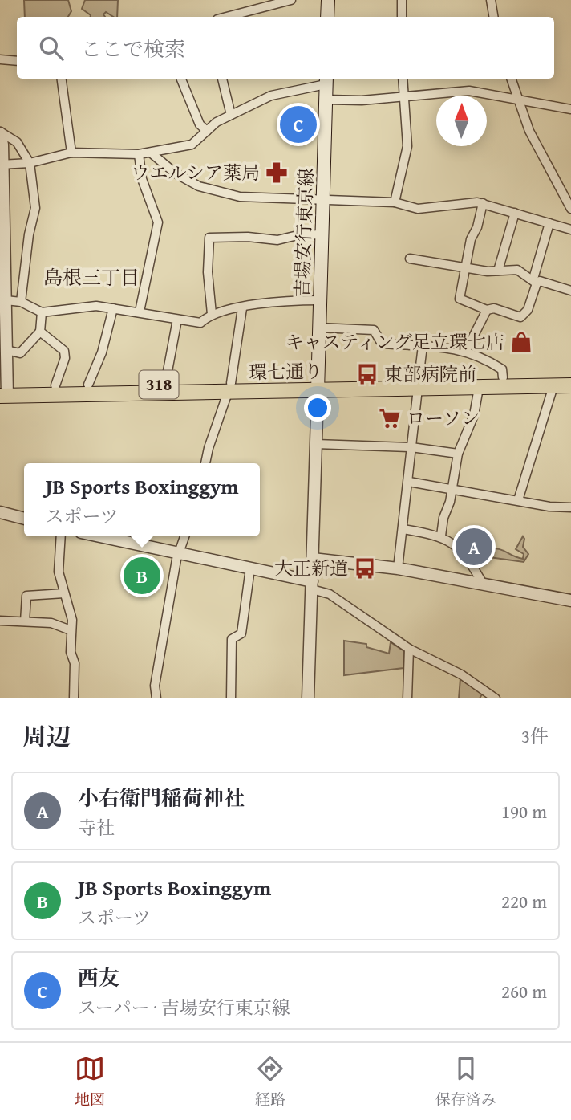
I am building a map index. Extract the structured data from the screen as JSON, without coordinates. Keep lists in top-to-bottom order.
{
  "streets": {
    "main road": ["吉場安行東京線", "環七通り", "318"]
  },
  "crossings": [
    ["吉場安行東京線", "環七通り"]
  ],
  "districts": ["島根三丁目"],
  "places": {
    "pharmacy": ["ウエルシア薬局"],
    "shop": ["キャスティング足立環七店"],
    "bus stop": ["東部病院前", "大正新道"],
    "supermarket": ["ローソン"]
  },
  "north": "top",
  "page": {
    "search": "ここで検索",
    "pins": ["C", "A", "B"],
    "popup": ["JB Sports Boxinggym", "スポーツ"],
    "heading": ["周辺", "3件"],
    "list": [
      {
        "mark": "A",
        "name": "小右衛門稲荷神社",
        "note": "寺社",
        "value": "190 m"
      },
      {
        "mark": "B",
        "name": "JB Sports Boxinggym",
        "note": "スポーツ",
        "value": "220 m"
      },
      {
        "mark": "C",
        "name": "西友",
        "note": "スーパー · 吉場安行東京線",
        "value": "260 m"
      }
    ],
    "nav": ["地図", "経路", "保存済み"]
  }
}
